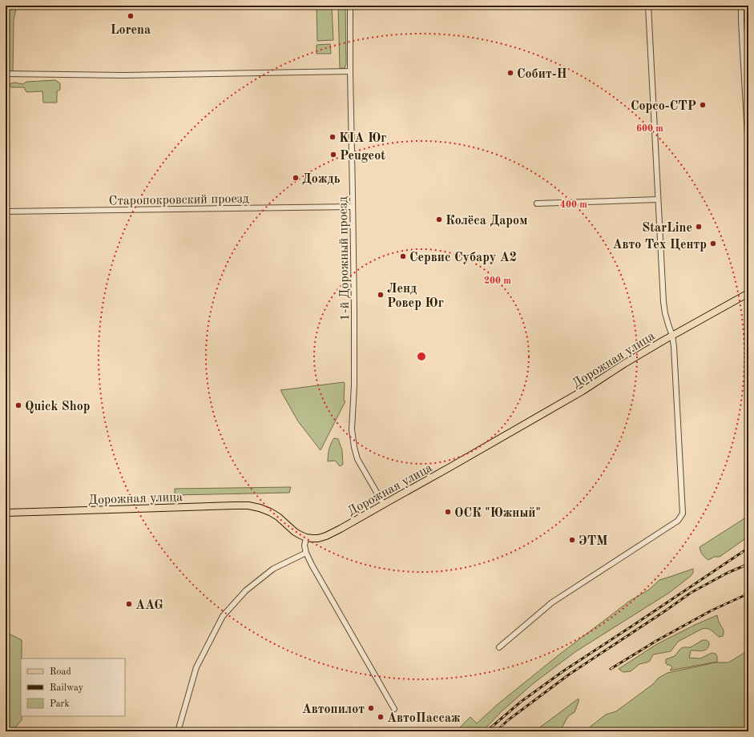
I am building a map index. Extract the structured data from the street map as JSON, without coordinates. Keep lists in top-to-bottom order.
{
  "streets": {
    "main road": ["Дорожная улица"],
    "street": ["Старопокровский проезд", "1-й Дорожный проезд"]
  },
  "crossings": [
    ["Старопокровский проезд", "1-й Дорожный проезд"],
    ["1-й Дорожный проезд", "Дорожная улица"]
  ],
  "places": [
    "Lorena",
    "Собит-Н",
    "Сорсо-СТР",
    "KIA Юг",
    "Peugeot",
    "Дождь",
    "Колёса Даром",
    "StarLine",
    "Авто Тех Центр",
    "Сервис Субару А2",
    "Ленд Ровер Юг",
    "Quick Shop",
    "ОСК \"Южный\"",
    "ЭТМ",
    "AAG",
    "Автопилот",
    "АвтоПассаж"
  ],
  "legend": ["Road", "Railway", "Park"],
  "rings": ["600 m", "400 m", "200 m"]
}
